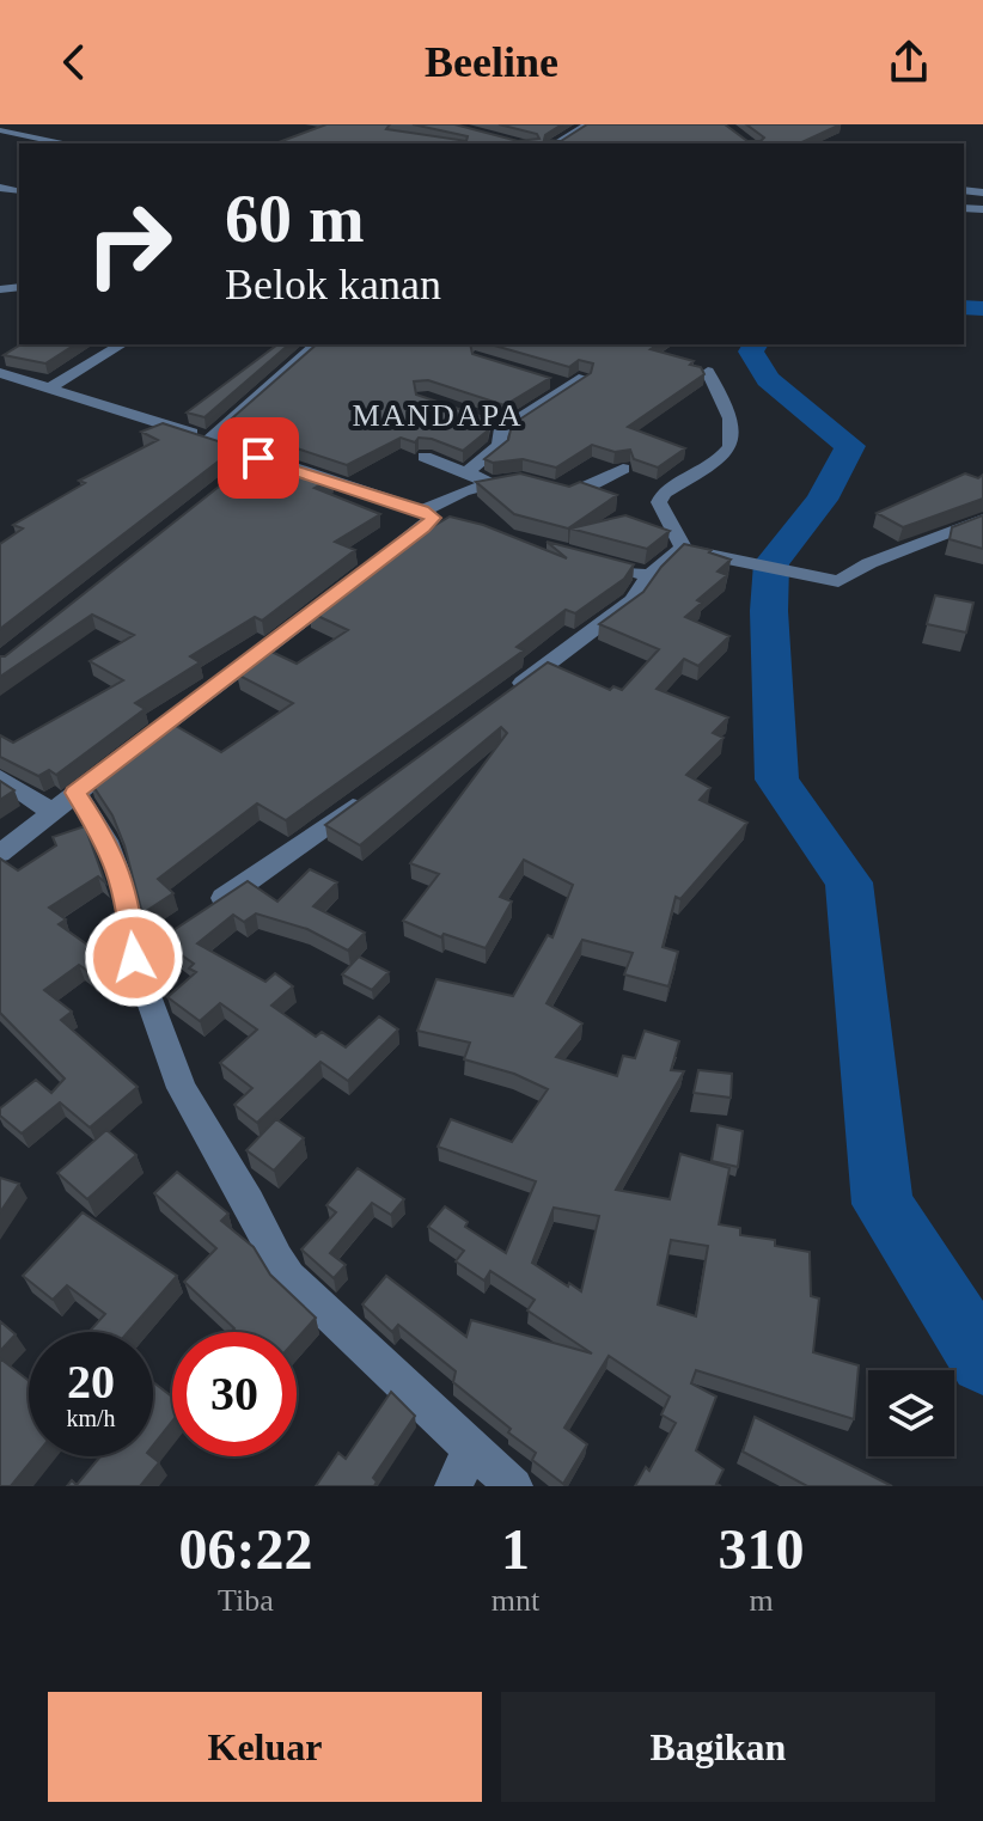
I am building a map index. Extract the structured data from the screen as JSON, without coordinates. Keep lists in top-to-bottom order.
{
  "districts": ["MANDAPA"],
  "page": {
    "header": "Beeline",
    "turn": ["60 m", "Belok kanan"],
    "speed": "20 km/h",
    "limit": "30",
    "eta": [
      "06:22",
      "Tiba",
      "1",
      "mnt",
      "310",
      "m"
    ],
    "buttons": ["Keluar", "Bagikan"]
  }
}
